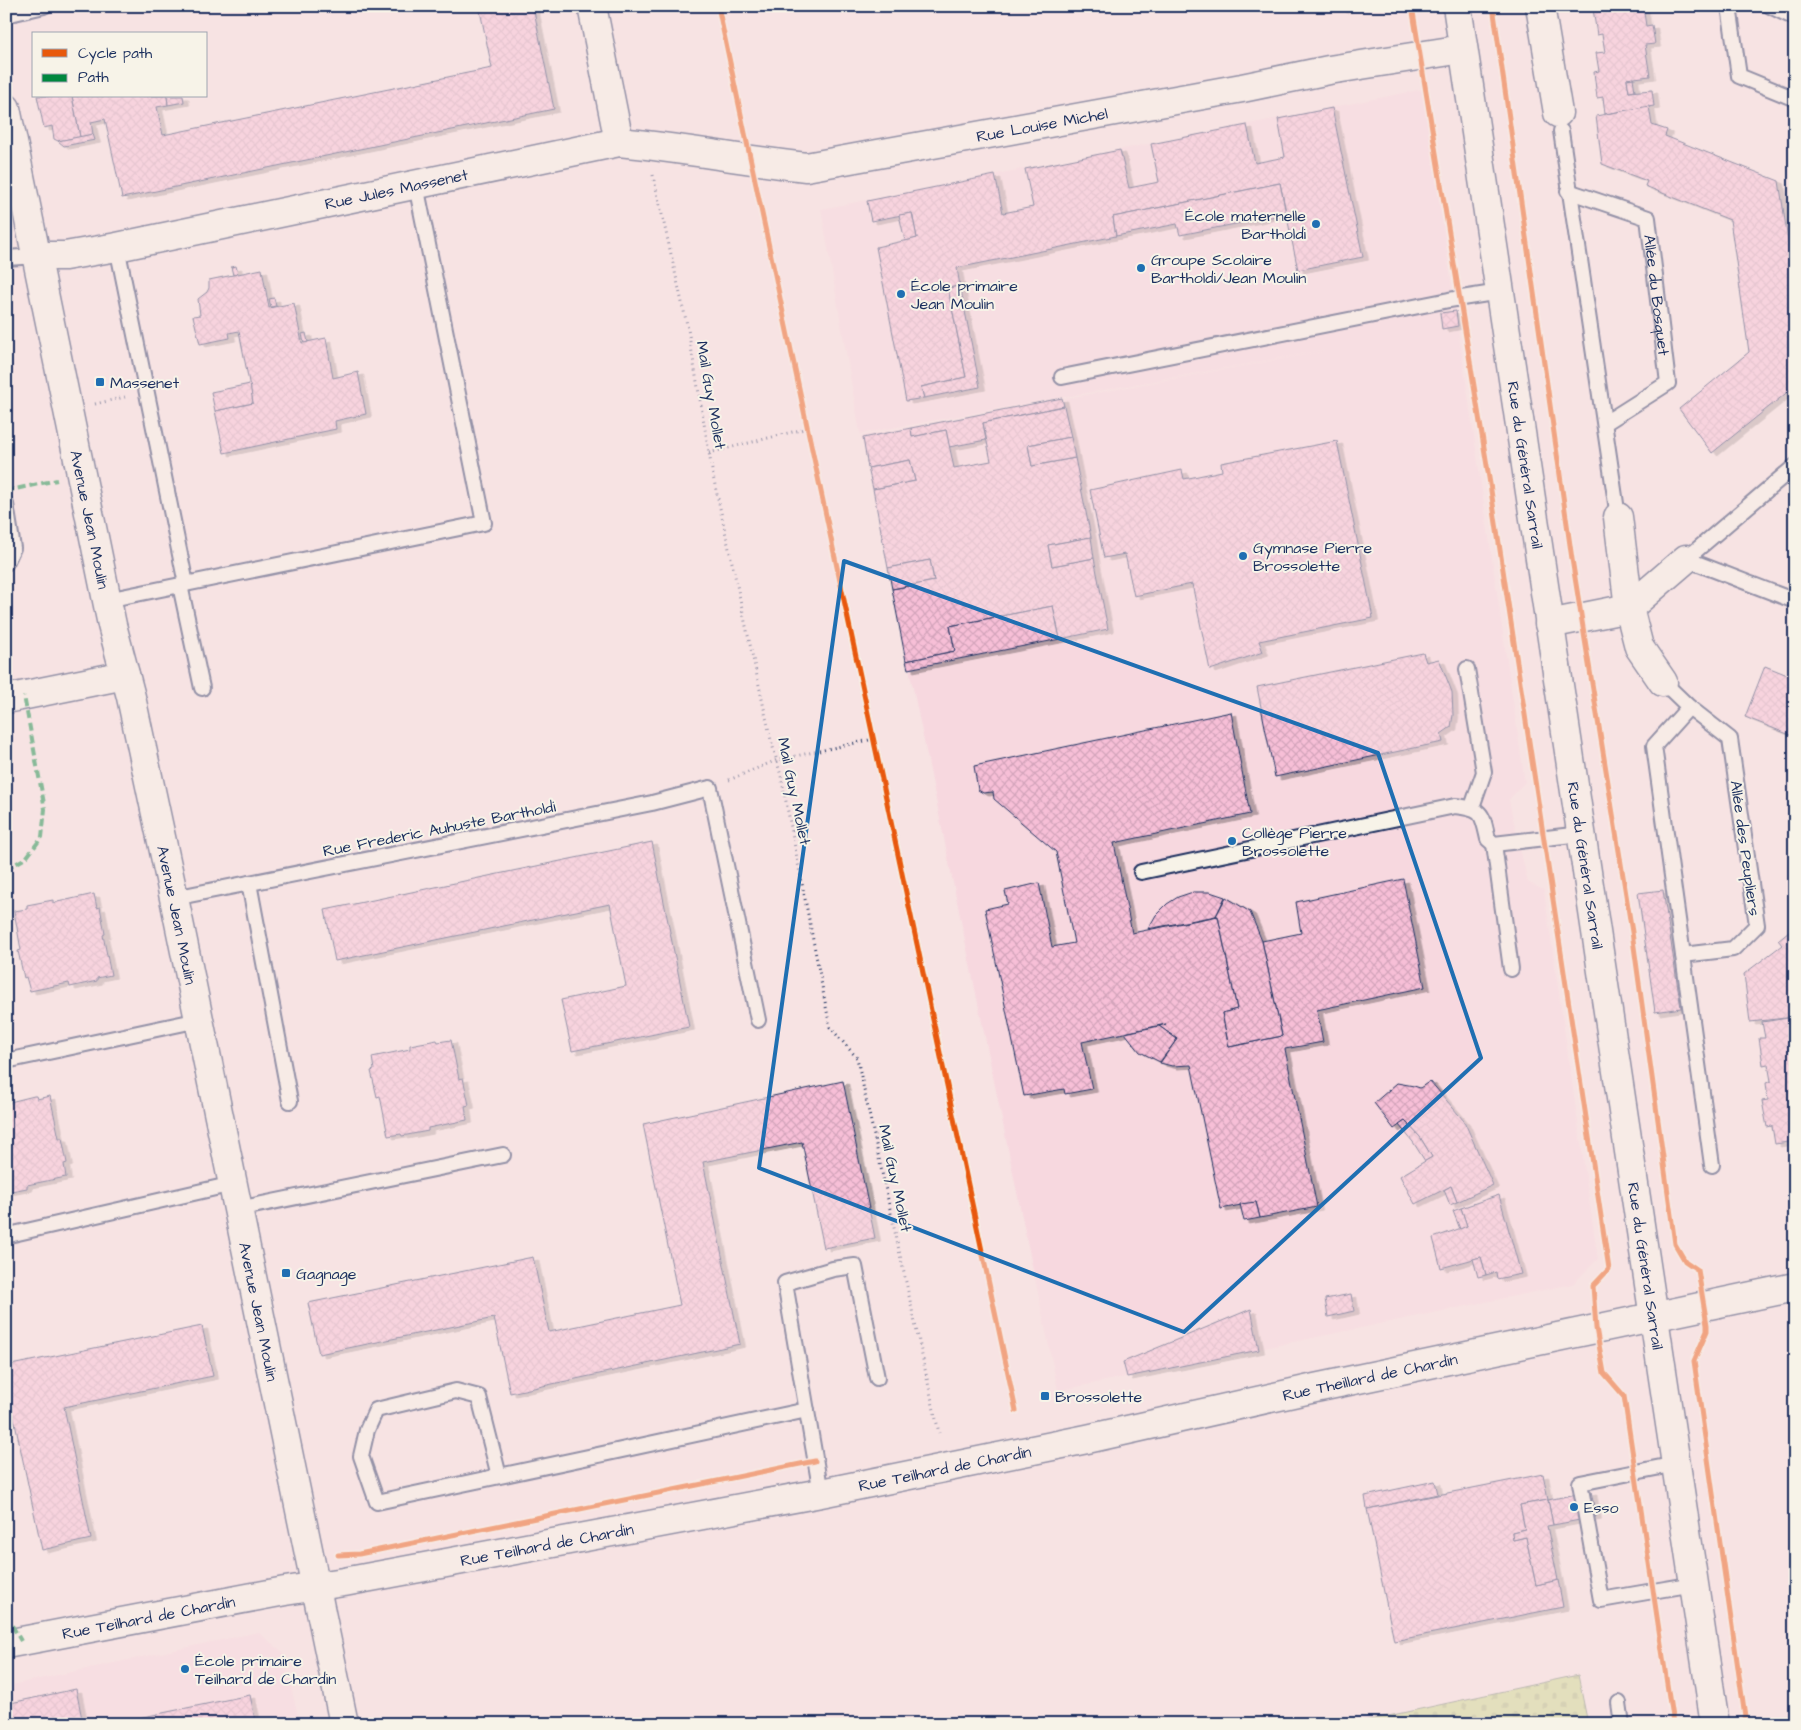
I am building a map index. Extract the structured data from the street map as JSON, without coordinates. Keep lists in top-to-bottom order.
{
  "streets": {
    "street": [
      "Rue Louise Michel",
      "Rue Jules Massenet",
      "Rue du Général Sarrail",
      "Avenue Jean Moulin",
      "Allée des Peupliers",
      "Rue Theillard de Chardin",
      "Rue Teilhard de Chardin"
    ],
    "lane": ["Allée du Bosquet", "Rue Frederic Auhuste Bartholdi"],
    "path": ["Mail Guy Mollet"]
  },
  "crossings": [
    ["Rue Louise Michel", "Rue Jules Massenet"],
    ["Rue Louise Michel", "Mail Guy Mollet"],
    ["Rue Louise Michel", "Rue du Général Sarrail"],
    ["Rue Jules Massenet", "Avenue Jean Moulin"],
    ["Rue du Général Sarrail", "Rue Theillard de Chardin"],
    ["Avenue Jean Moulin", "Rue Frederic Auhuste Bartholdi"],
    ["Avenue Jean Moulin", "Rue Teilhard de Chardin"],
    ["Rue Theillard de Chardin", "Rue Teilhard de Chardin"]
  ],
  "places": {
    "other": [
      "École maternelle Bartholdi",
      "Groupe Scolaire Bartholdi/Jean Moulin",
      "École primaire Jean Moulin",
      "Gymnase Pierre Brossolette",
      "Collège Pierre Brossolette",
      "Esso",
      "École primaire Teilhard de Chardin"
    ],
    "transit": ["Massenet", "Gagnage", "Brossolette"]
  },
  "legend": ["Cycle path", "Path"]
}
